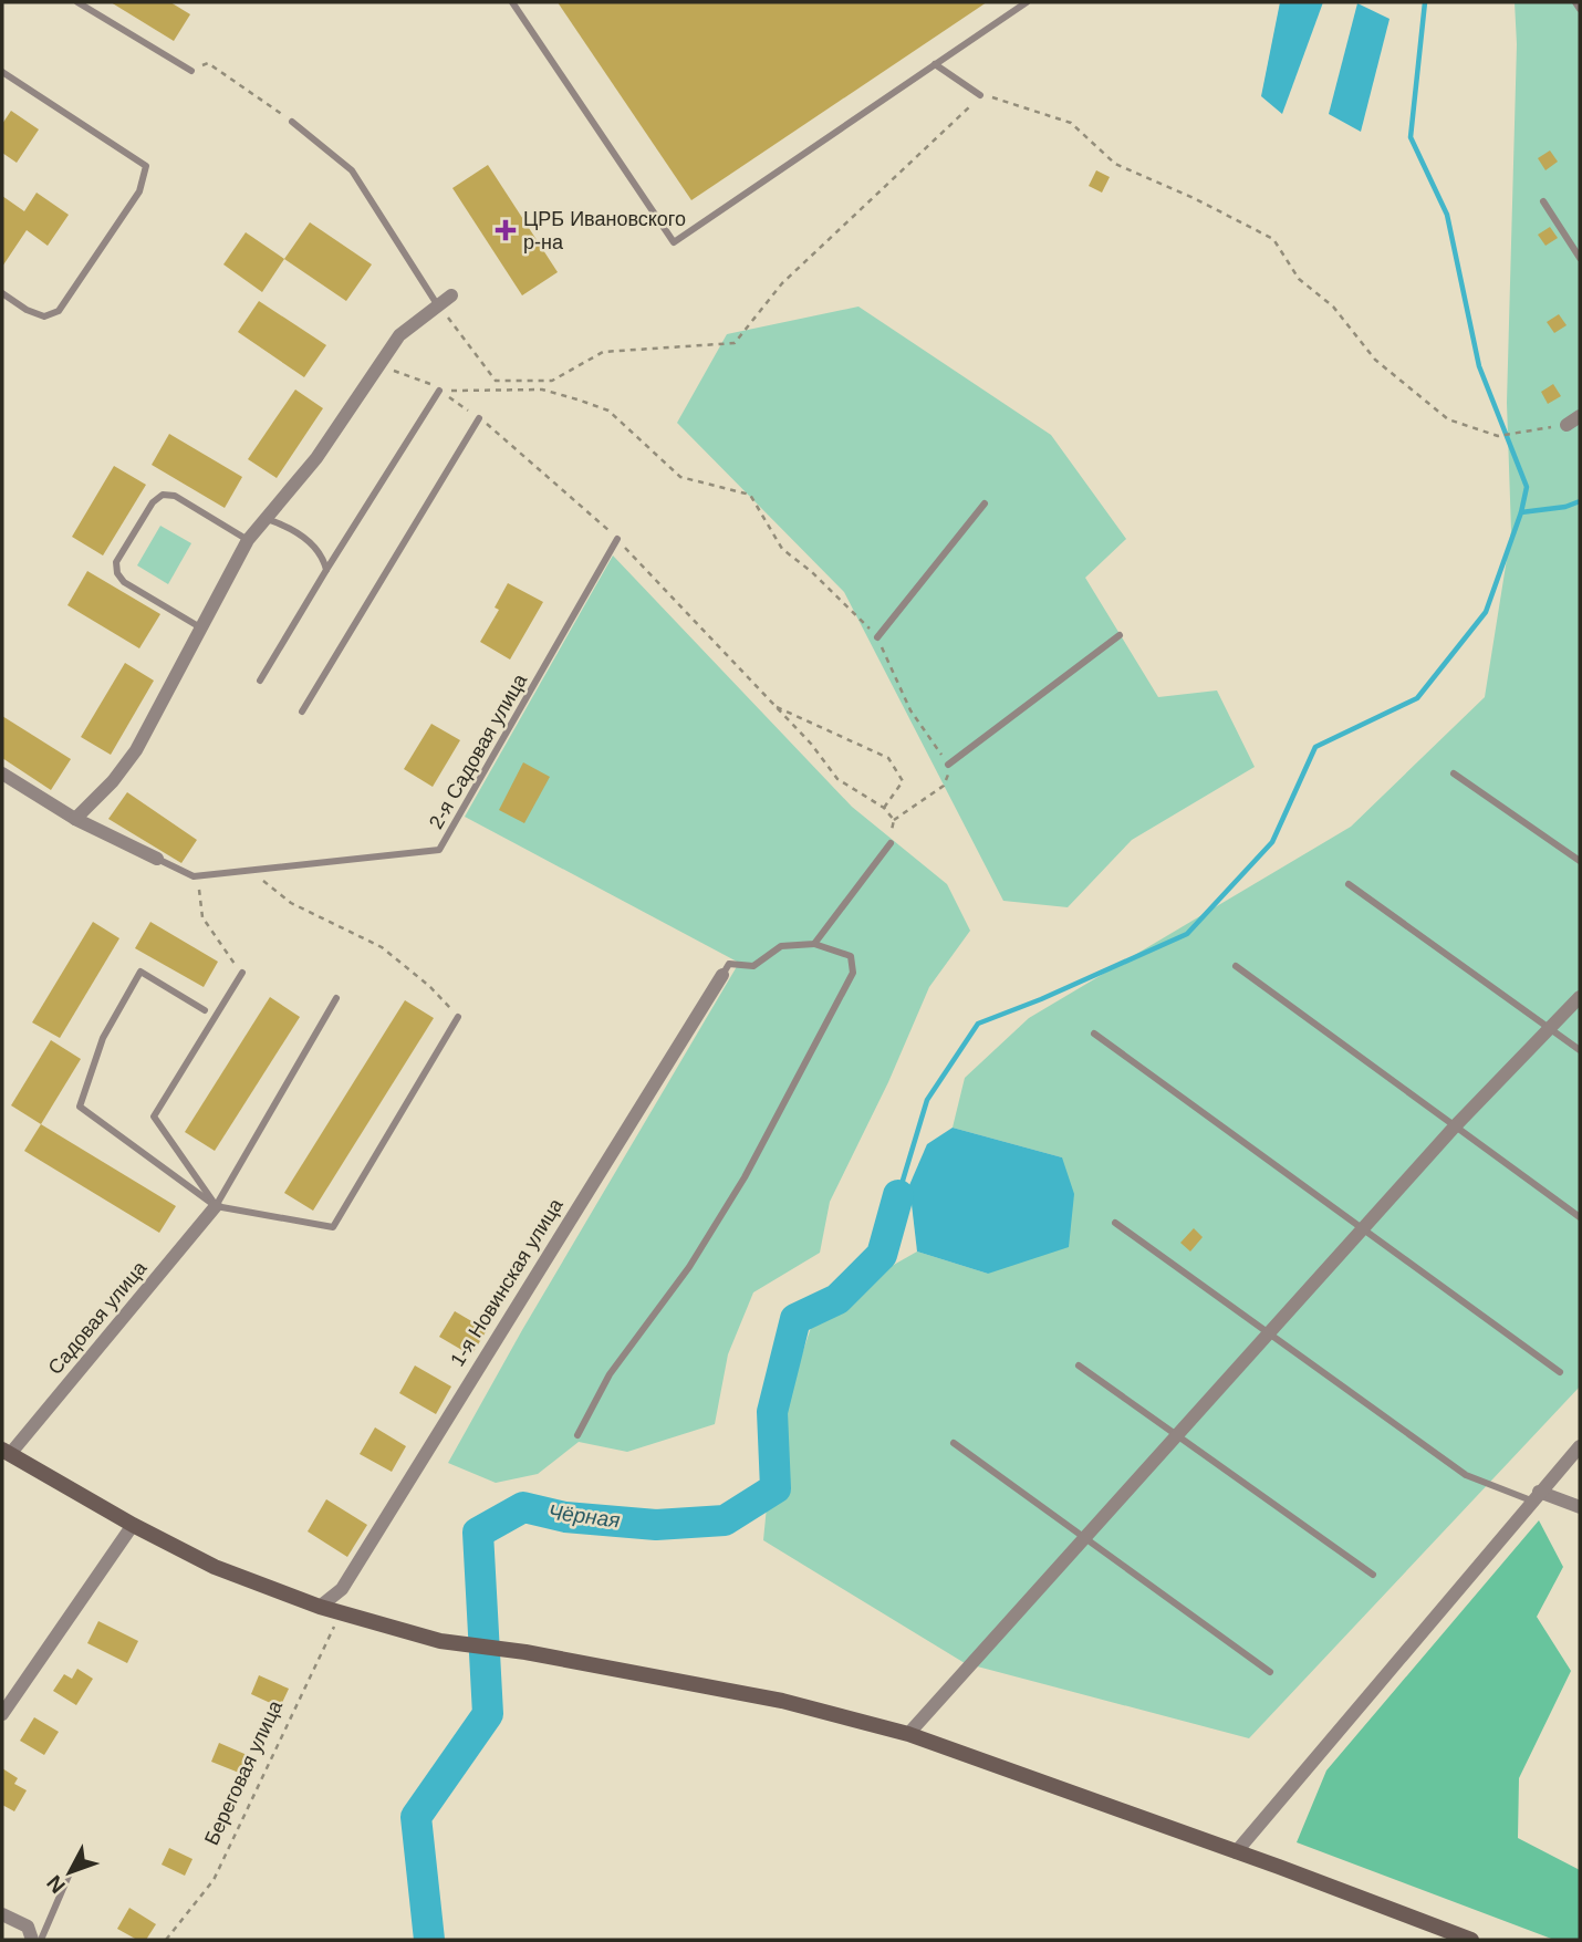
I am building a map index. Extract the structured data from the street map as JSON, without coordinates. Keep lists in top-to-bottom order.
{
  "streets": {
    "street": ["1-я Новинская улица", "Садовая улица"],
    "lane": ["2-я Садовая улица"],
    "path": ["Береговая улица"]
  },
  "water": ["Чёрная"],
  "places": {
    "health": ["ЦРБ Ивановского р-на"]
  },
  "north": "bottom left"
}
